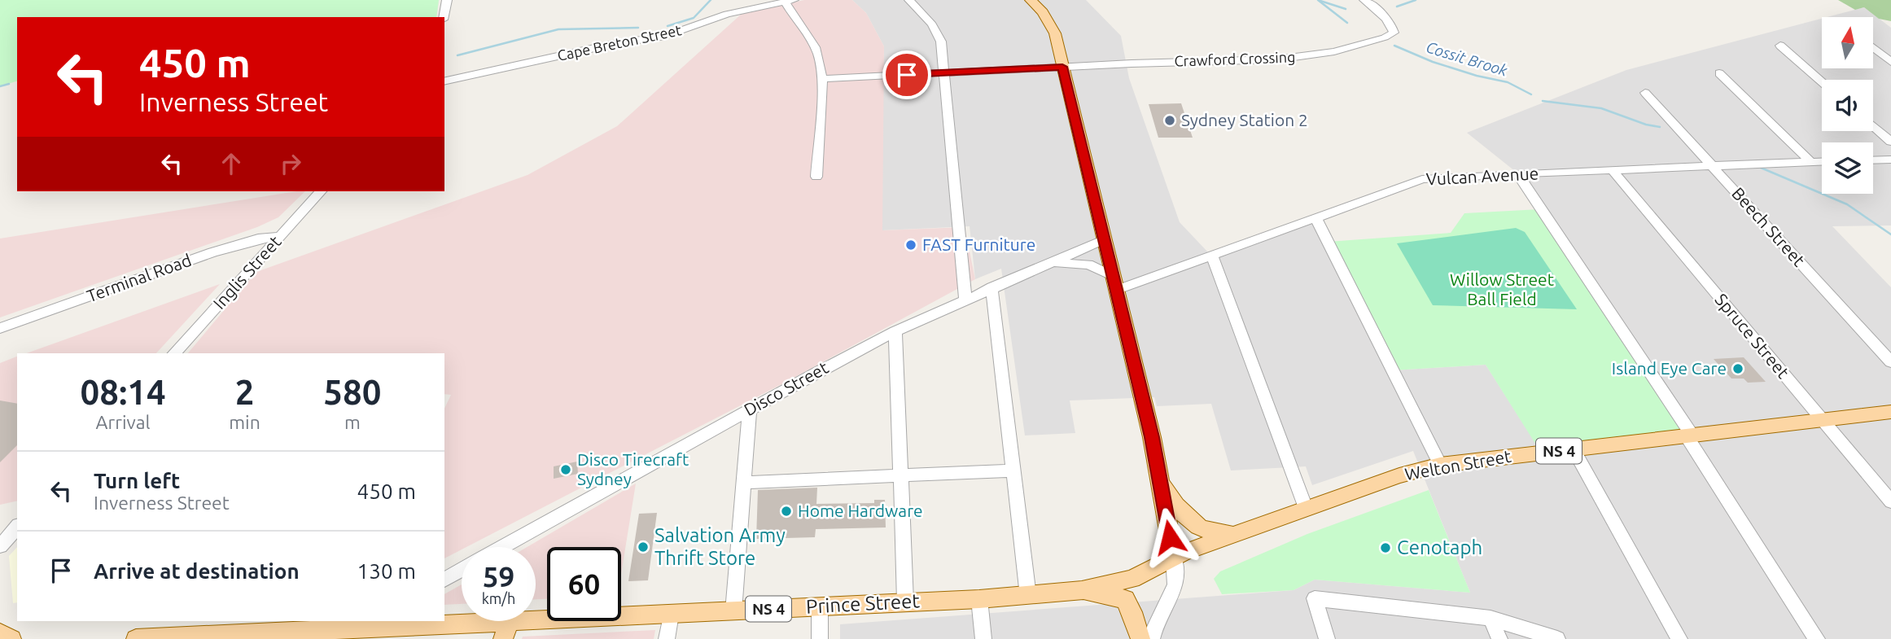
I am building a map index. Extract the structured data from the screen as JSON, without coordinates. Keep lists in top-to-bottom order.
{
  "streets": {
    "main road": ["NS 4", "Welton Street", "Prince Street"],
    "street": [
      "Cape Breton Street",
      "Crawford Crossing",
      "Vulcan Avenue",
      "Beech Street",
      "Inglis Street",
      "Terminal Road",
      "Spruce Street",
      "Disco Street"
    ]
  },
  "crossings": [
    ["Vulcan Avenue", "Beech Street"],
    ["Vulcan Avenue", "Spruce Street"],
    ["Inglis Street", "Terminal Road"],
    ["Spruce Street", "Welton Street"],
    ["Welton Street", "Prince Street"]
  ],
  "water": ["Cossit Brook"],
  "parks": ["Willow Street Ball Field"],
  "places": [
    "Sydney Station 2",
    "FAST Furniture",
    "Island Eye Care",
    "Disco Tirecraft Sydney",
    "Home Hardware",
    "Salvation Army Thrift Store",
    "Cenotaph"
  ],
  "north": "top",
  "page": {
    "turn": ["450 m", "Inverness Street"],
    "eta": [
      "08:14",
      "Arrival",
      "2",
      "min",
      "580",
      "m"
    ],
    "list": [
      {
        "name": "Turn left",
        "note": "Inverness Street",
        "value": "450 m"
      },
      {
        "name": "Arrive at destination",
        "value": "130 m"
      }
    ],
    "speed": "59 km/h",
    "limit": "60"
  }
}
